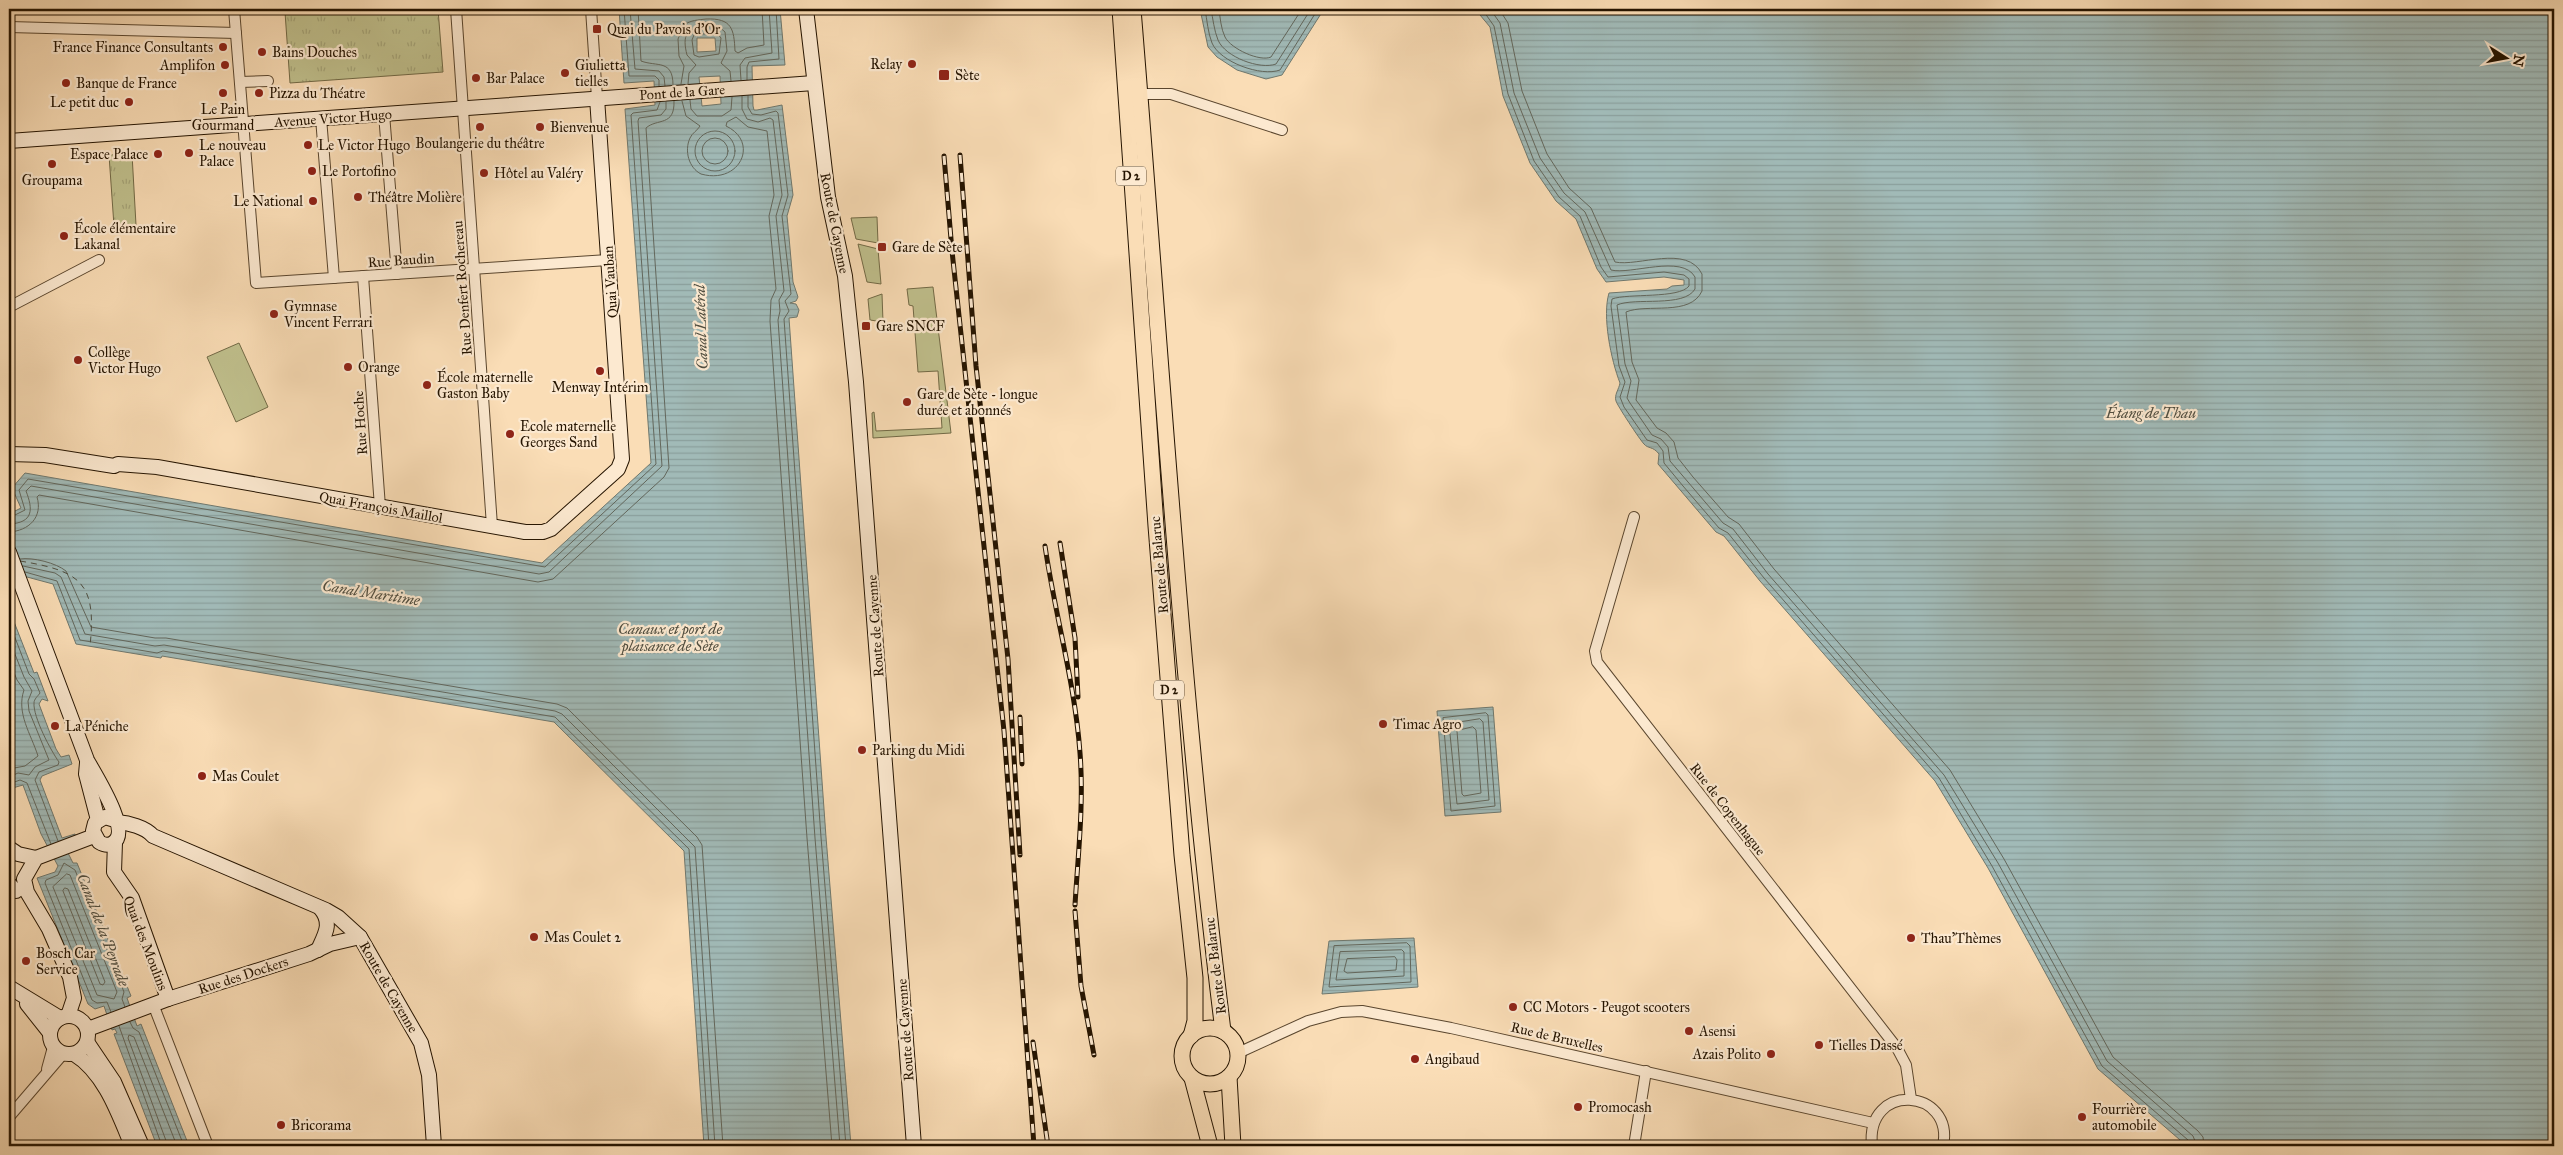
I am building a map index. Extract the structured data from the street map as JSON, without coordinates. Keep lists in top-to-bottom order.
{
  "streets": {
    "main road": [
      "Pont de la Gare",
      "Avenue Victor Hugo",
      "D 2",
      "Route de Cayenne",
      "Quai Vauban",
      "Quai François Maillol",
      "Route de Balaruc",
      "Quai des Moulins",
      "Rue des Dockers"
    ],
    "street": [
      "Rue Baudin",
      "Rue Denfert Rochereau",
      "Rue Hoche",
      "Rue de Copenhague",
      "Rue de Bruxelles"
    ]
  },
  "crossings": [
    ["Pont de la Gare", "Avenue Victor Hugo"],
    ["Pont de la Gare", "Route de Cayenne"],
    ["Pont de la Gare", "Quai Vauban"],
    ["Avenue Victor Hugo", "Rue Baudin"],
    ["Avenue Victor Hugo", "Quai Vauban"],
    ["Avenue Victor Hugo", "Rue Denfert Rochereau"],
    ["Route de Cayenne", "Quai des Moulins"],
    ["Route de Cayenne", "Rue des Dockers"],
    ["Rue Baudin", "Quai Vauban"],
    ["Rue Baudin", "Rue Denfert Rochereau"],
    ["Rue Baudin", "Rue Hoche"],
    ["Quai Vauban", "Quai François Maillol"],
    ["Rue Denfert Rochereau", "Quai François Maillol"],
    ["Rue Hoche", "Quai François Maillol"],
    ["Route de Balaruc", "Rue de Bruxelles"],
    ["Quai des Moulins", "Rue des Dockers"]
  ],
  "water": [
    "Canal Latéral",
    "Étang de Thau",
    "Canal Maritime",
    "Canaux et port de plaisance de Sète",
    "Canal de la Peyrade"
  ],
  "places": {
    "transit": [
      "Quai du Pavois d'Or",
      "Sète",
      "Gare de Sète",
      "Gare SNCF"
    ],
    "other": [
      "France Finance Consultants",
      "Bains Douches",
      "Relay",
      "Amplifon",
      "Giulietta tielles",
      "Bar Palace",
      "Banque de France",
      "Le Pain Gourmand",
      "Pizza du Théatre",
      "Le petit duc",
      "Boulangerie du théâtre",
      "Bienvenue",
      "Le Victor Hugo",
      "Le nouveau Palace",
      "Espace Palace",
      "Groupama",
      "Le Portofino",
      "Hôtel au Valéry",
      "Théâtre Molière",
      "Le National",
      "École élémentaire Lakanal",
      "Gymnase Vincent Ferrari",
      "Collège Victor Hugo",
      "Orange",
      "Menway Intérim",
      "École maternelle Gaston Baby",
      "Gare de Sète - longue durée et abonnés",
      "Ecole maternelle Georges Sand",
      "Timac Agro",
      "La Péniche",
      "Parking du Midi",
      "Mas Coulet",
      "Mas Coulet 2",
      "Thau'Thèmes",
      "Bosch Car Service",
      "CC Motors - Peugot scooters",
      "Asensi",
      "Tielles Dassé",
      "Azais Polito",
      "Angibaud",
      "Promocash",
      "Fourrière automobile",
      "Bricorama"
    ]
  },
  "north": "right"
}
